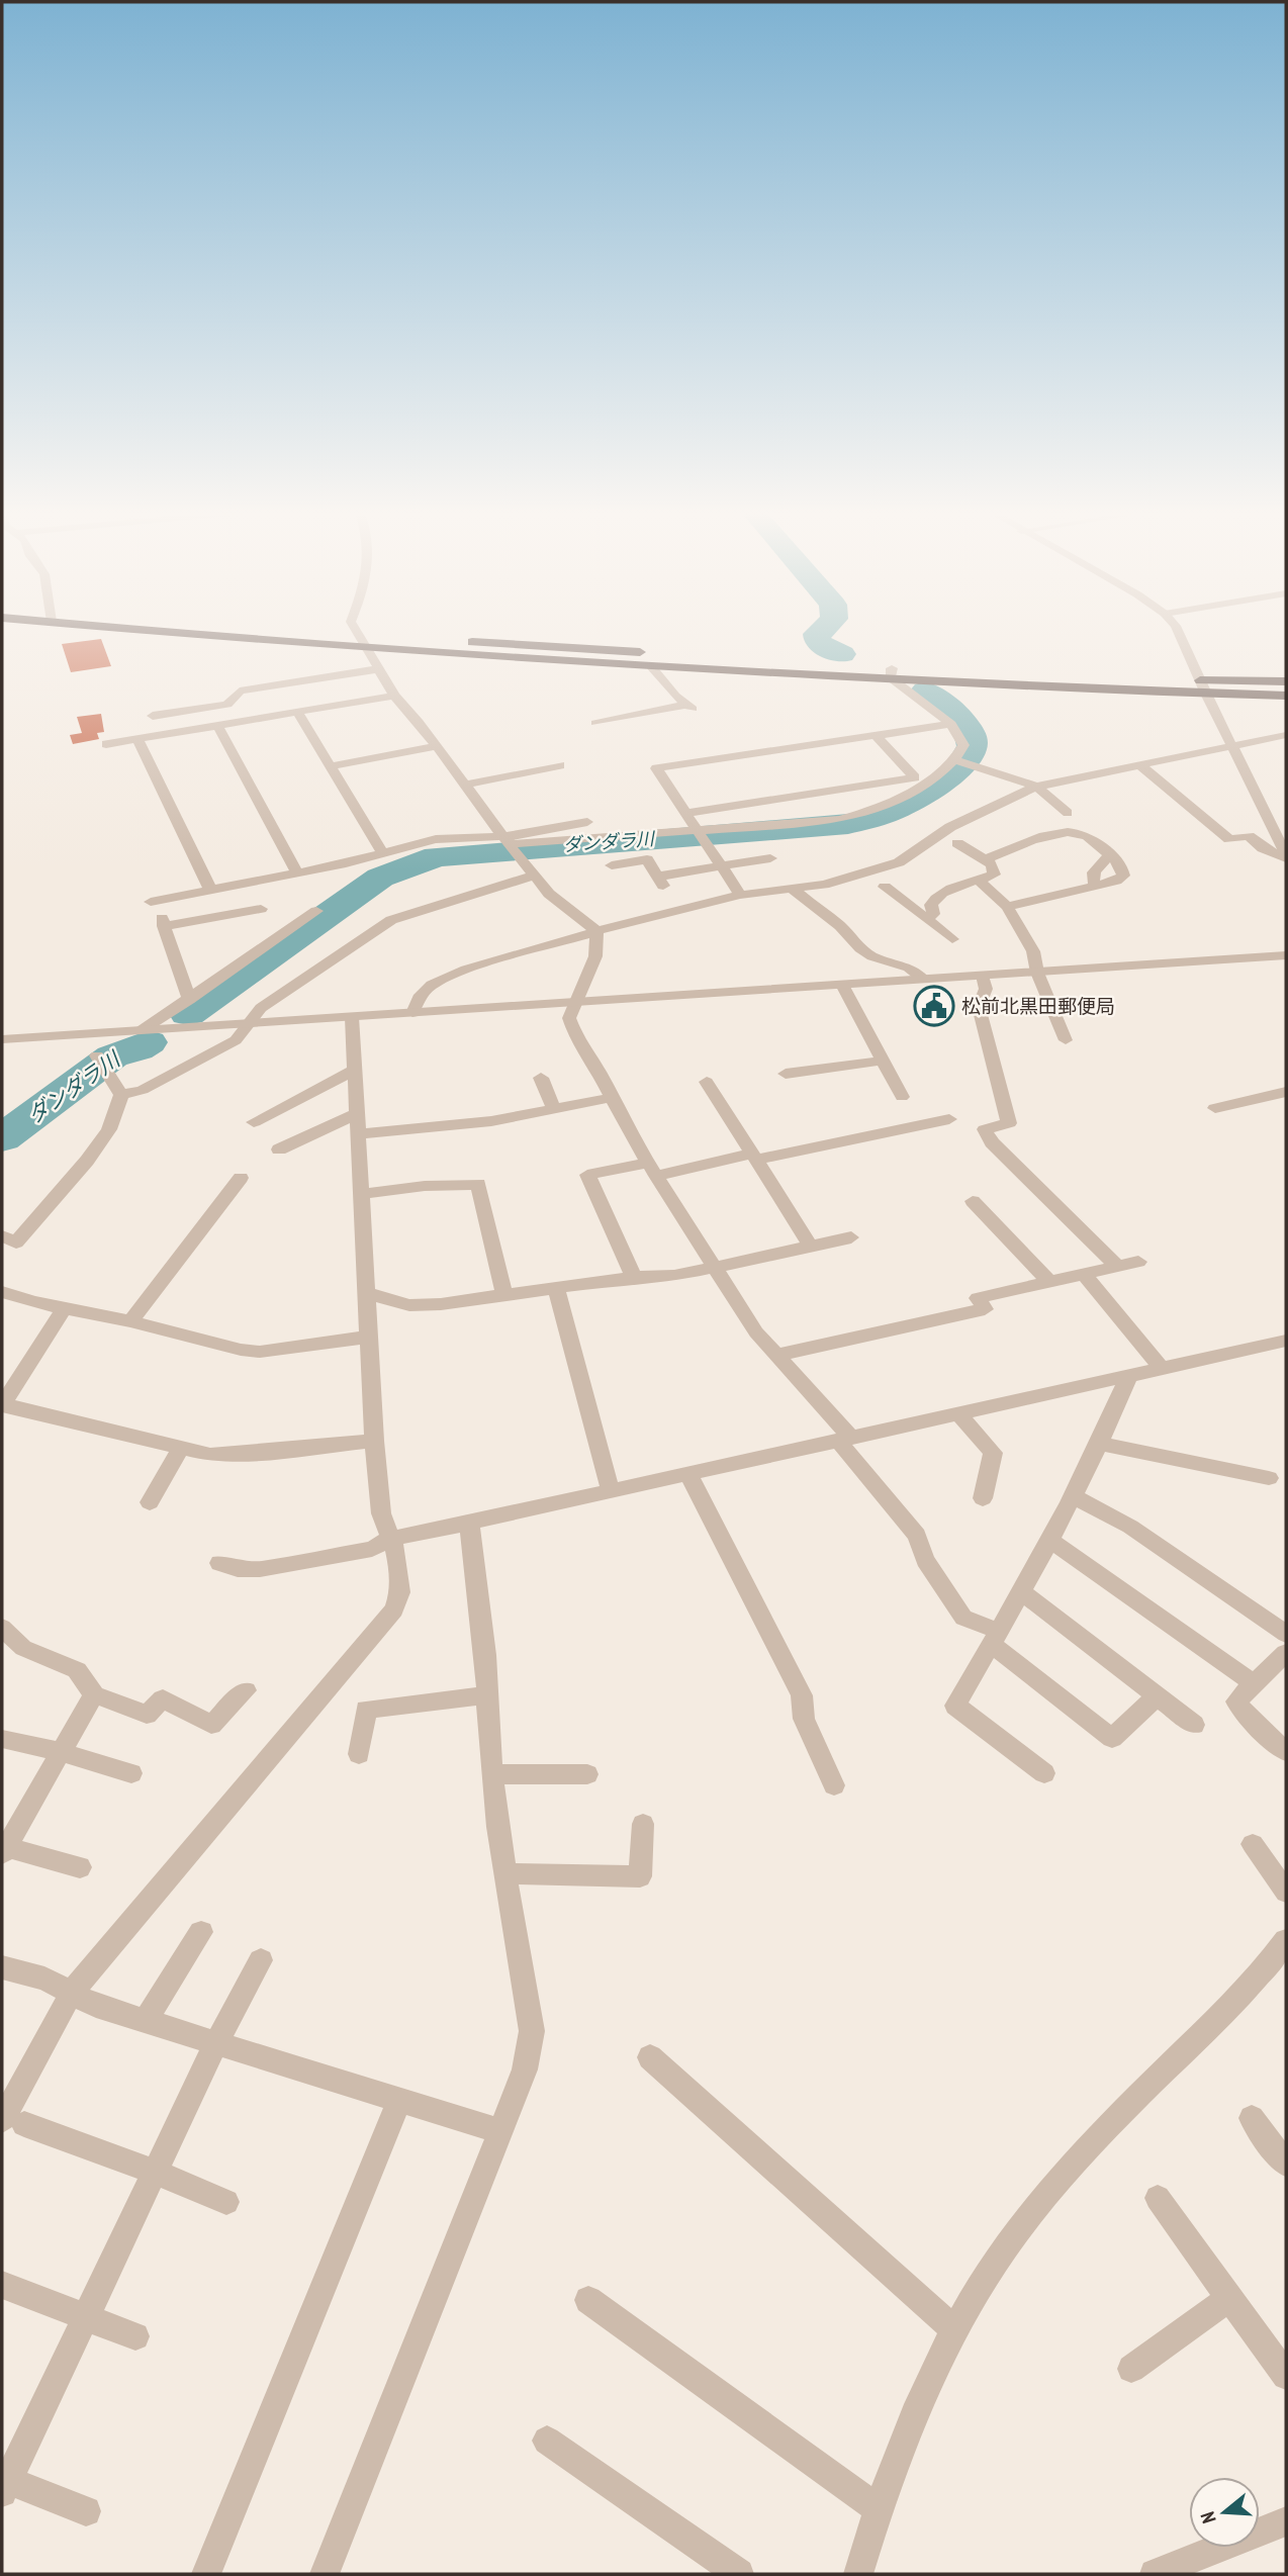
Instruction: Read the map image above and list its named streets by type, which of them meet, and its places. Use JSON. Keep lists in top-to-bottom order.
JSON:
{
  "water": ["ダンダラ川"],
  "places": {
    "public building": ["松前北黒田郵便局"]
  },
  "north": "left"
}
